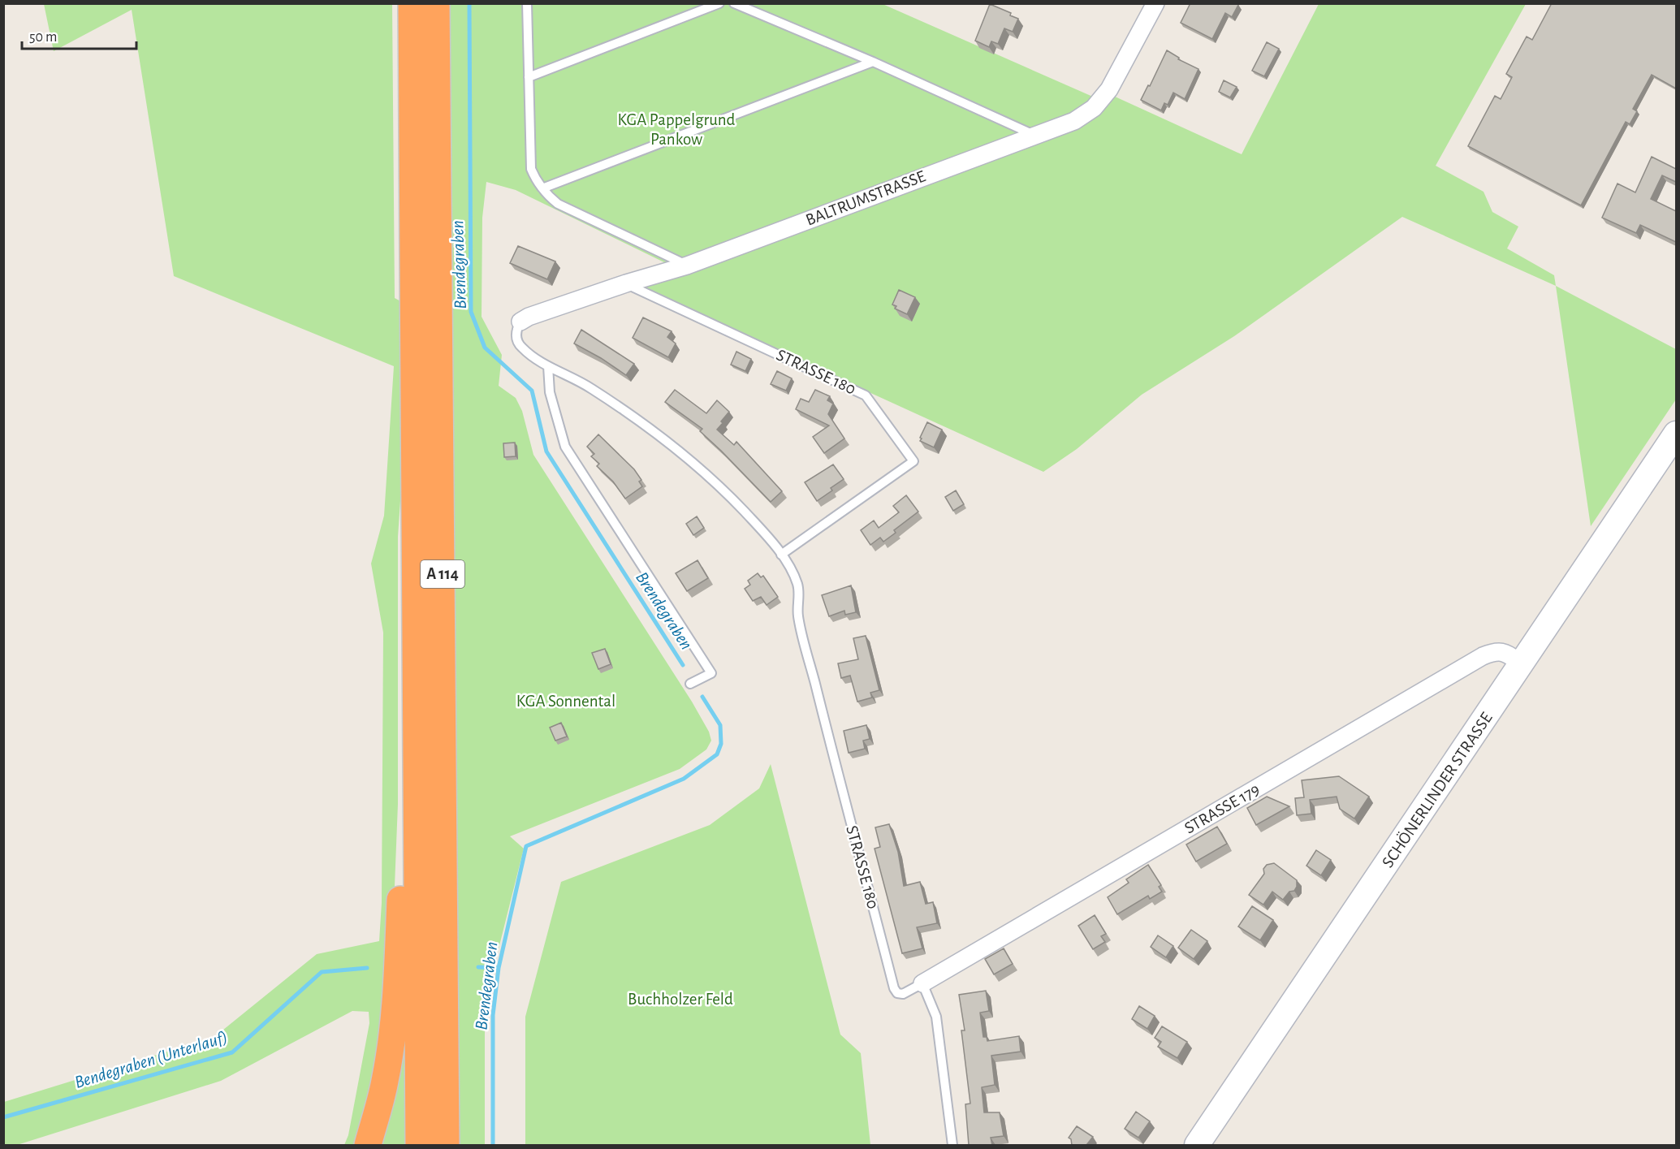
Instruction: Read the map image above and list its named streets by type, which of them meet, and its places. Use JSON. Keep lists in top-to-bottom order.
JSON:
{
  "streets": {
    "highway": ["A 114"],
    "main road": ["SCHÖNERLINDER STRASSE"],
    "street": ["BALTRUMSTRASSE", "STRASSE 179"],
    "lane": ["STRASSE 180"]
  },
  "crossings": [
    ["BALTRUMSTRASSE", "STRASSE 180"],
    ["STRASSE 180", "STRASSE 179"],
    ["SCHÖNERLINDER STRASSE", "STRASSE 179"]
  ],
  "water": ["Brendegraben", "Bendegraben (Unterlauf)"],
  "parks": ["KGA Pappelgrund Pankow", "KGA Sonnental", "Buchholzer Feld"],
  "scale_bar": "50 m"
}
